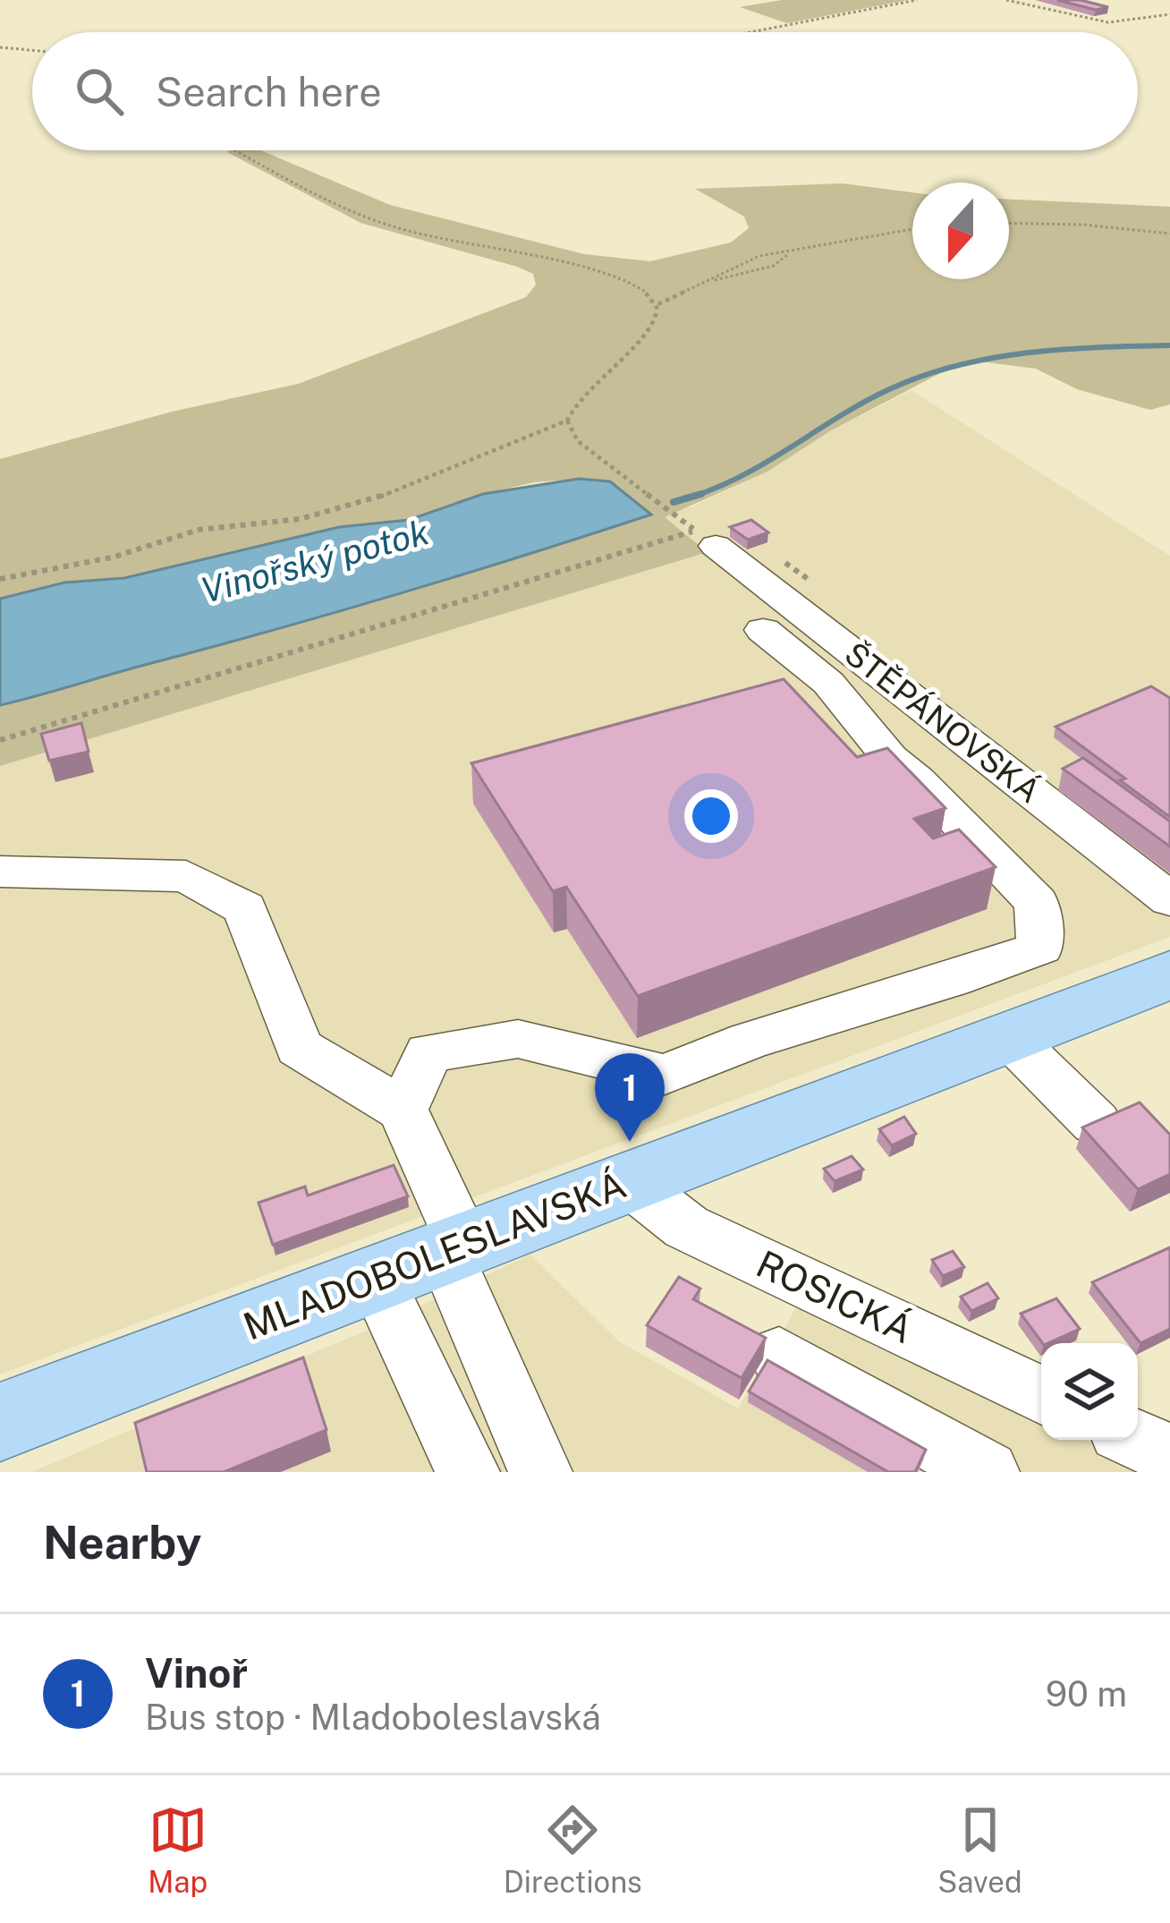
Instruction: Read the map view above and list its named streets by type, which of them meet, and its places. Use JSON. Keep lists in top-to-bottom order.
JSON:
{
  "streets": {
    "main road": ["MLADOBOLESLAVSKÁ"],
    "street": ["ŠTĚPÁNOVSKÁ", "ROSICKÁ"]
  },
  "crossings": [
    ["MLADOBOLESLAVSKÁ", "ROSICKÁ"]
  ],
  "water": ["Vinořský potok"],
  "north": "bottom",
  "page": {
    "search": "Search here",
    "pins": "1",
    "heading": "Nearby",
    "list": [
      {
        "mark": "1",
        "name": "Vinoř",
        "note": "Bus stop · Mladoboleslavská",
        "value": "90 m"
      }
    ],
    "nav": ["Map", "Directions", "Saved"]
  }
}
